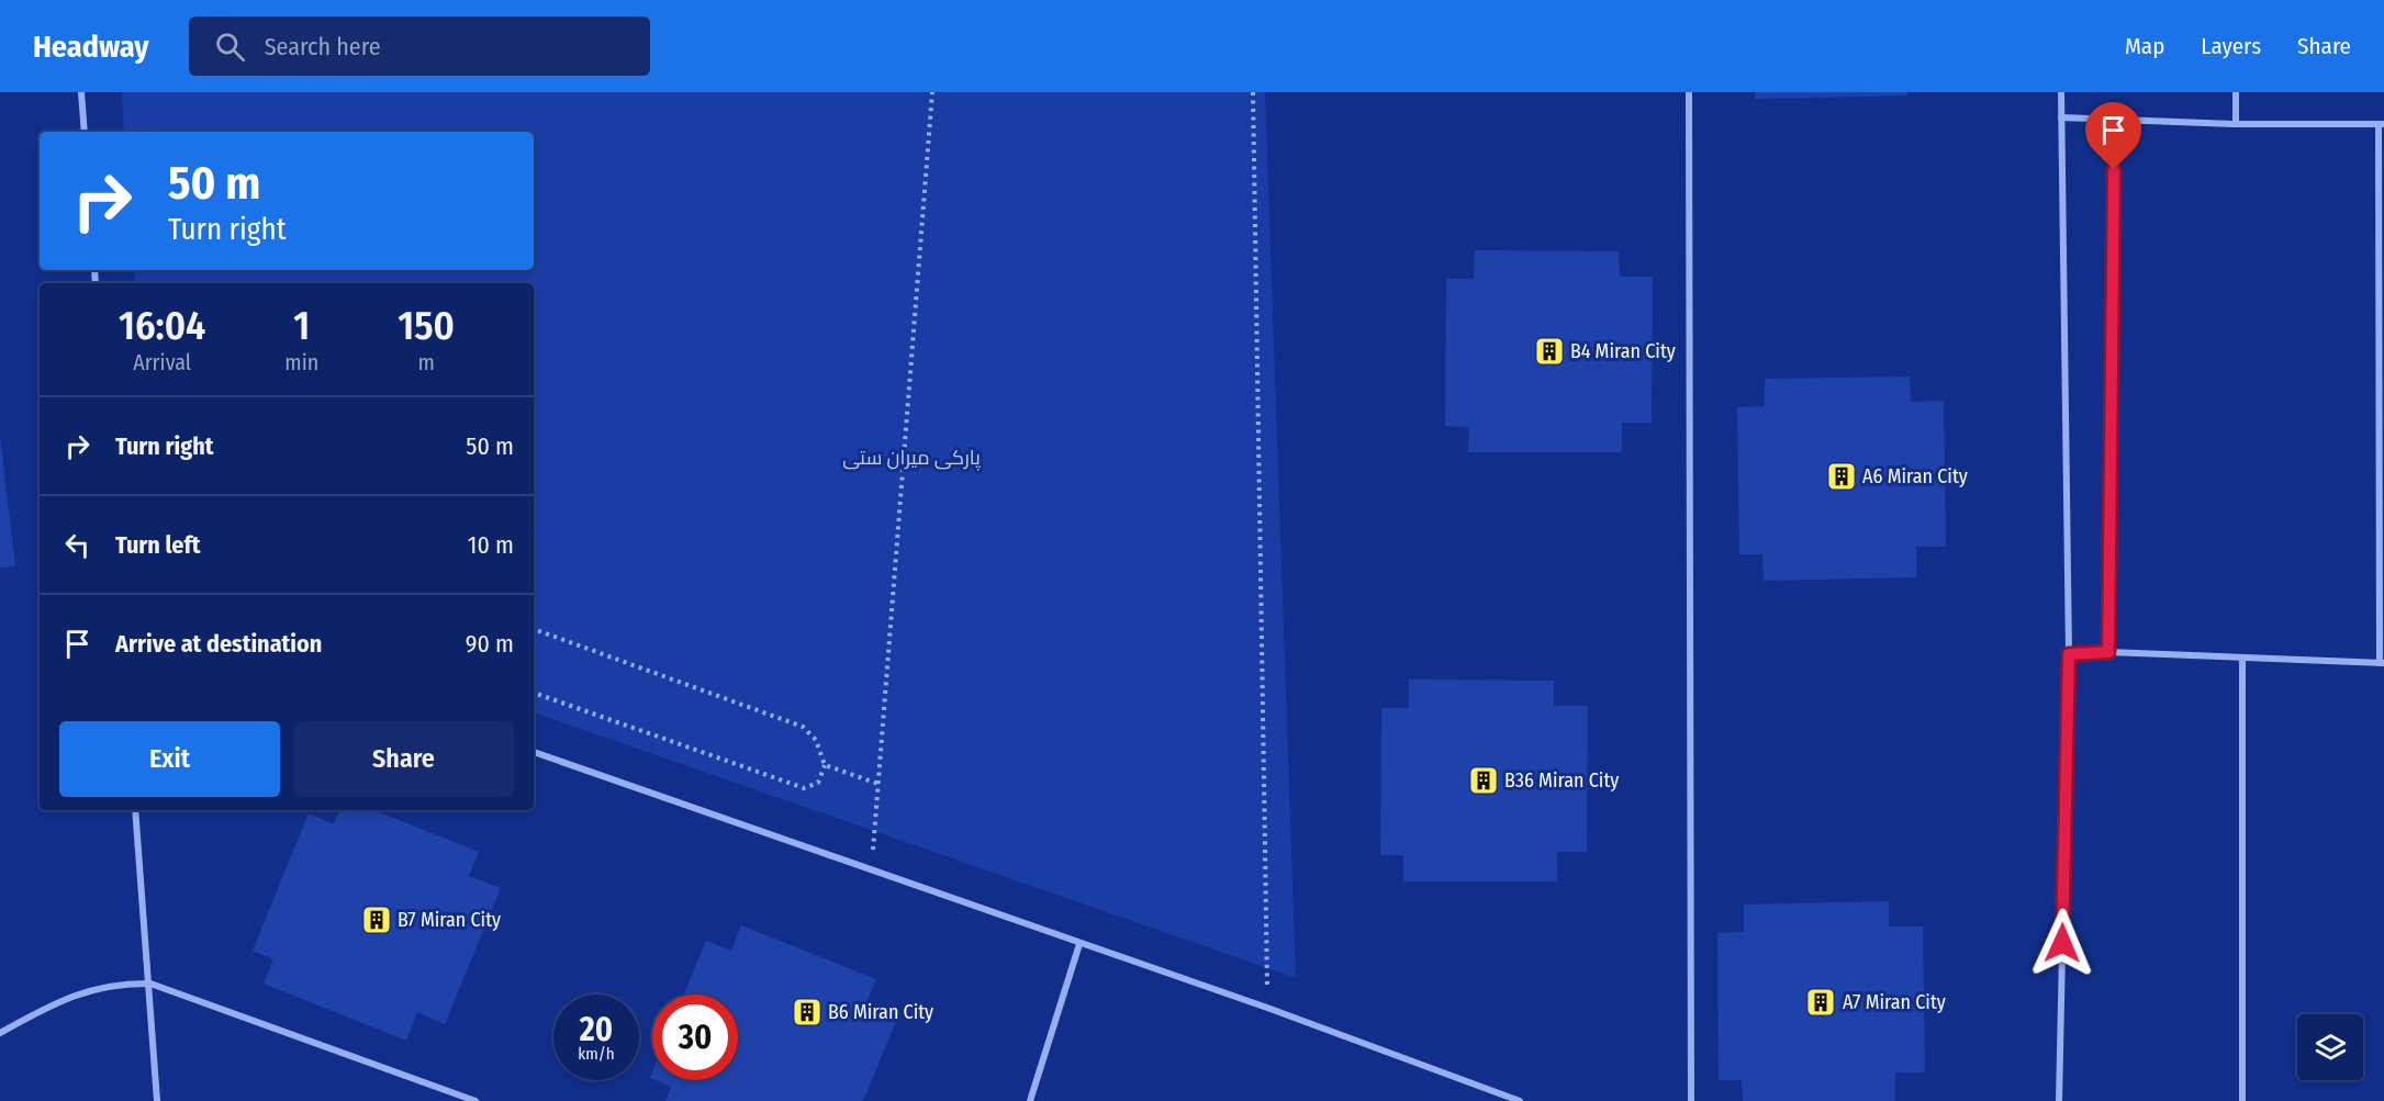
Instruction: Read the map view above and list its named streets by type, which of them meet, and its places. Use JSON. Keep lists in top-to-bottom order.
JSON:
{
  "parks": ["پارکی میران ستی"],
  "places": {
    "building": [
      "B4 Miran City",
      "A6 Miran City",
      "B36 Miran City",
      "B7 Miran City",
      "A7 Miran City",
      "B6 Miran City"
    ]
  },
  "page": {
    "header": "Headway",
    "search": "Search here",
    "nav": ["Map", "Layers", "Share"],
    "turn": ["50 m", "Turn right"],
    "eta": [
      "16:04",
      "Arrival",
      "1",
      "min",
      "150",
      "m"
    ],
    "list": [
      {
        "name": "Turn right",
        "value": "50 m"
      },
      {
        "name": "Turn left",
        "value": "10 m"
      },
      {
        "name": "Arrive at destination",
        "value": "90 m"
      }
    ],
    "buttons": ["Exit", "Share"],
    "speed": "20 km/h",
    "limit": "30"
  }
}
